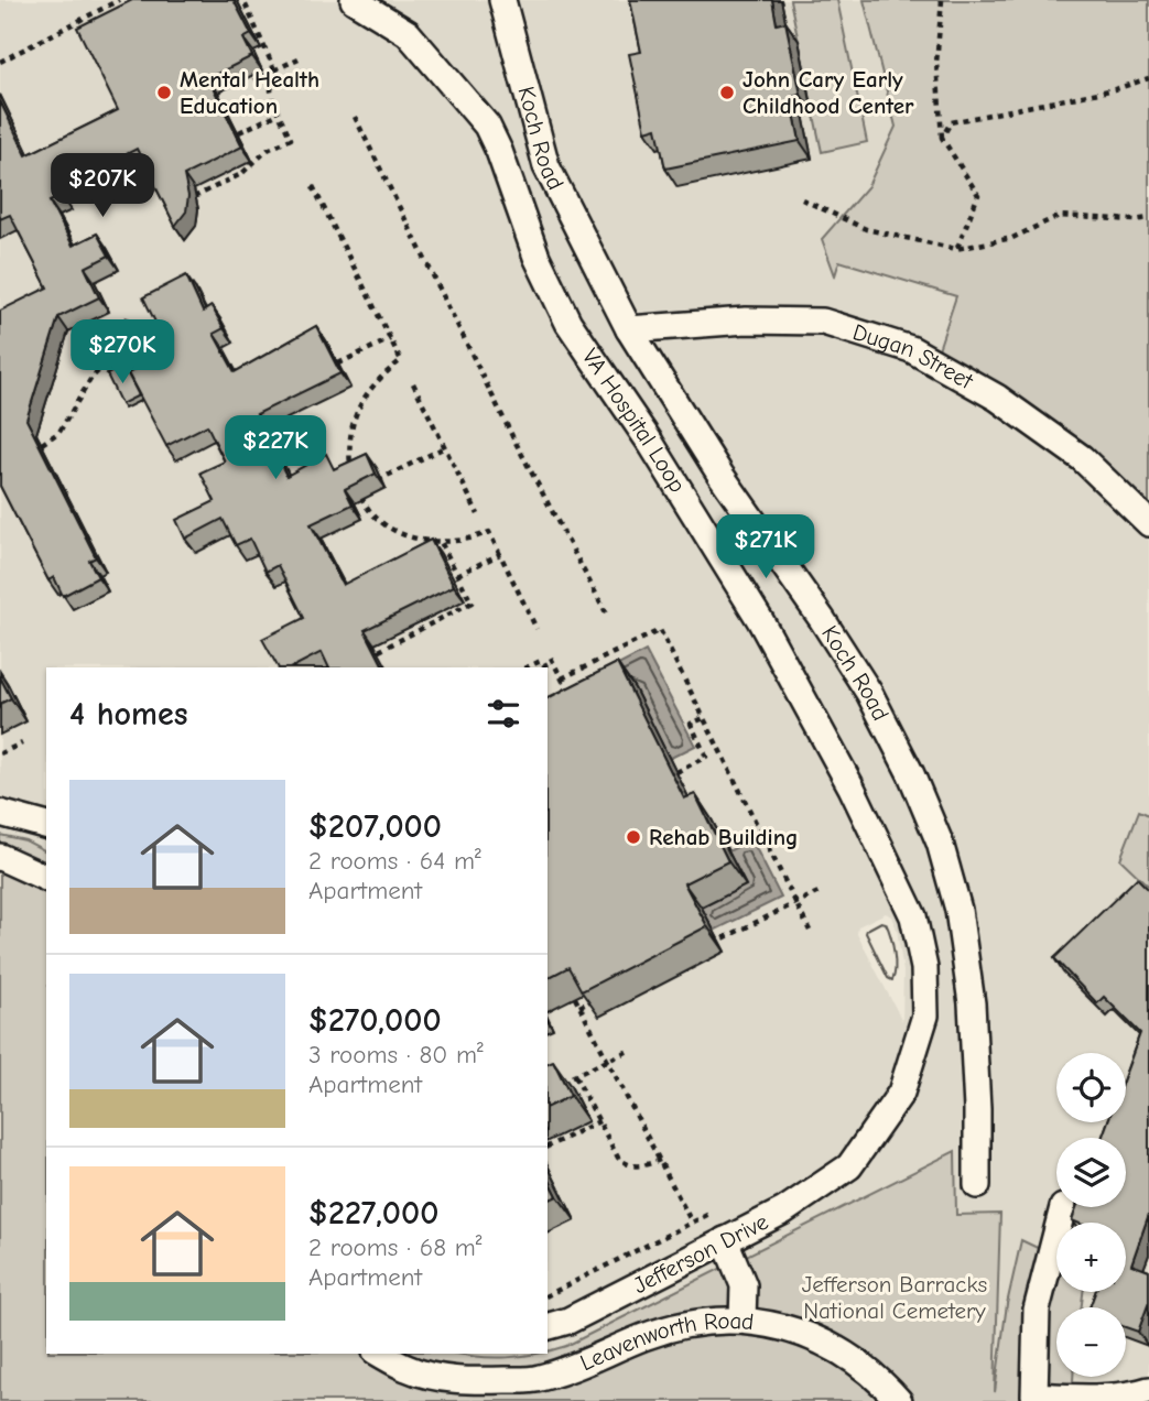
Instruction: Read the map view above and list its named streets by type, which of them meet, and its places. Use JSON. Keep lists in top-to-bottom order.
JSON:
{
  "streets": {
    "street": [
      "Koch Road",
      "Dugan Street",
      "VA Hospital Loop",
      "Jefferson Drive",
      "Leavenworth Road"
    ]
  },
  "crossings": [
    ["Koch Road", "Dugan Street"],
    ["VA Hospital Loop", "Jefferson Drive"]
  ],
  "parks": ["Jefferson Barracks National Cemetery"],
  "places": ["Mental Health Education", "John Cary Early Childhood Center", "Rehab Building"],
  "page": {
    "price": [
      "$207K",
      "$270K",
      "$227K",
      "$271K"
    ],
    "heading": "4 homes",
    "list": [
      {
        "name": "$207,000",
        "note": "2 rooms · 64 m² · Apartment"
      },
      {
        "name": "$270,000",
        "note": "3 rooms · 80 m² · Apartment"
      },
      {
        "name": "$227,000",
        "note": "2 rooms · 68 m² · Apartment"
      }
    ],
    "map_buttons": ["+", "−"]
  }
}
